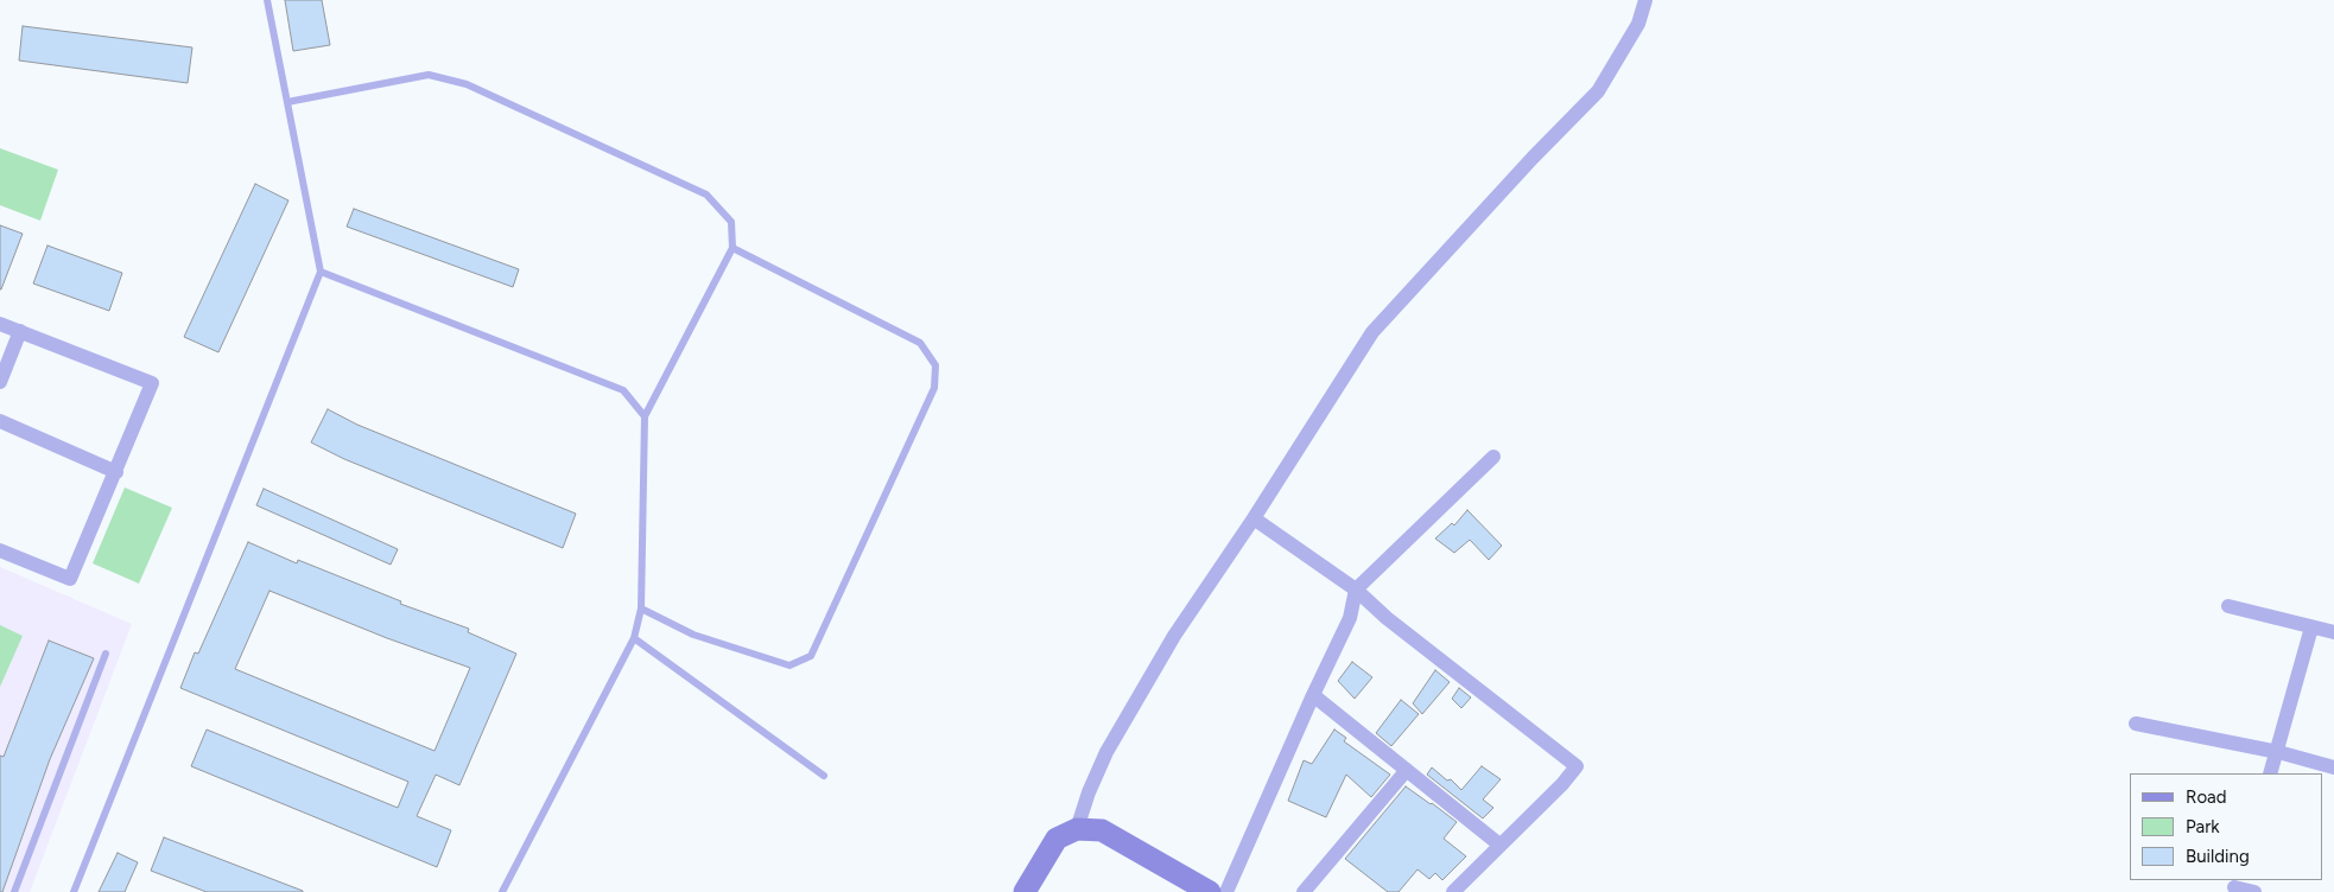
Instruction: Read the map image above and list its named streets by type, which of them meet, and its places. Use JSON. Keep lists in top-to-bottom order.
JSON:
{
  "legend": ["Road", "Park", "Building"]
}
